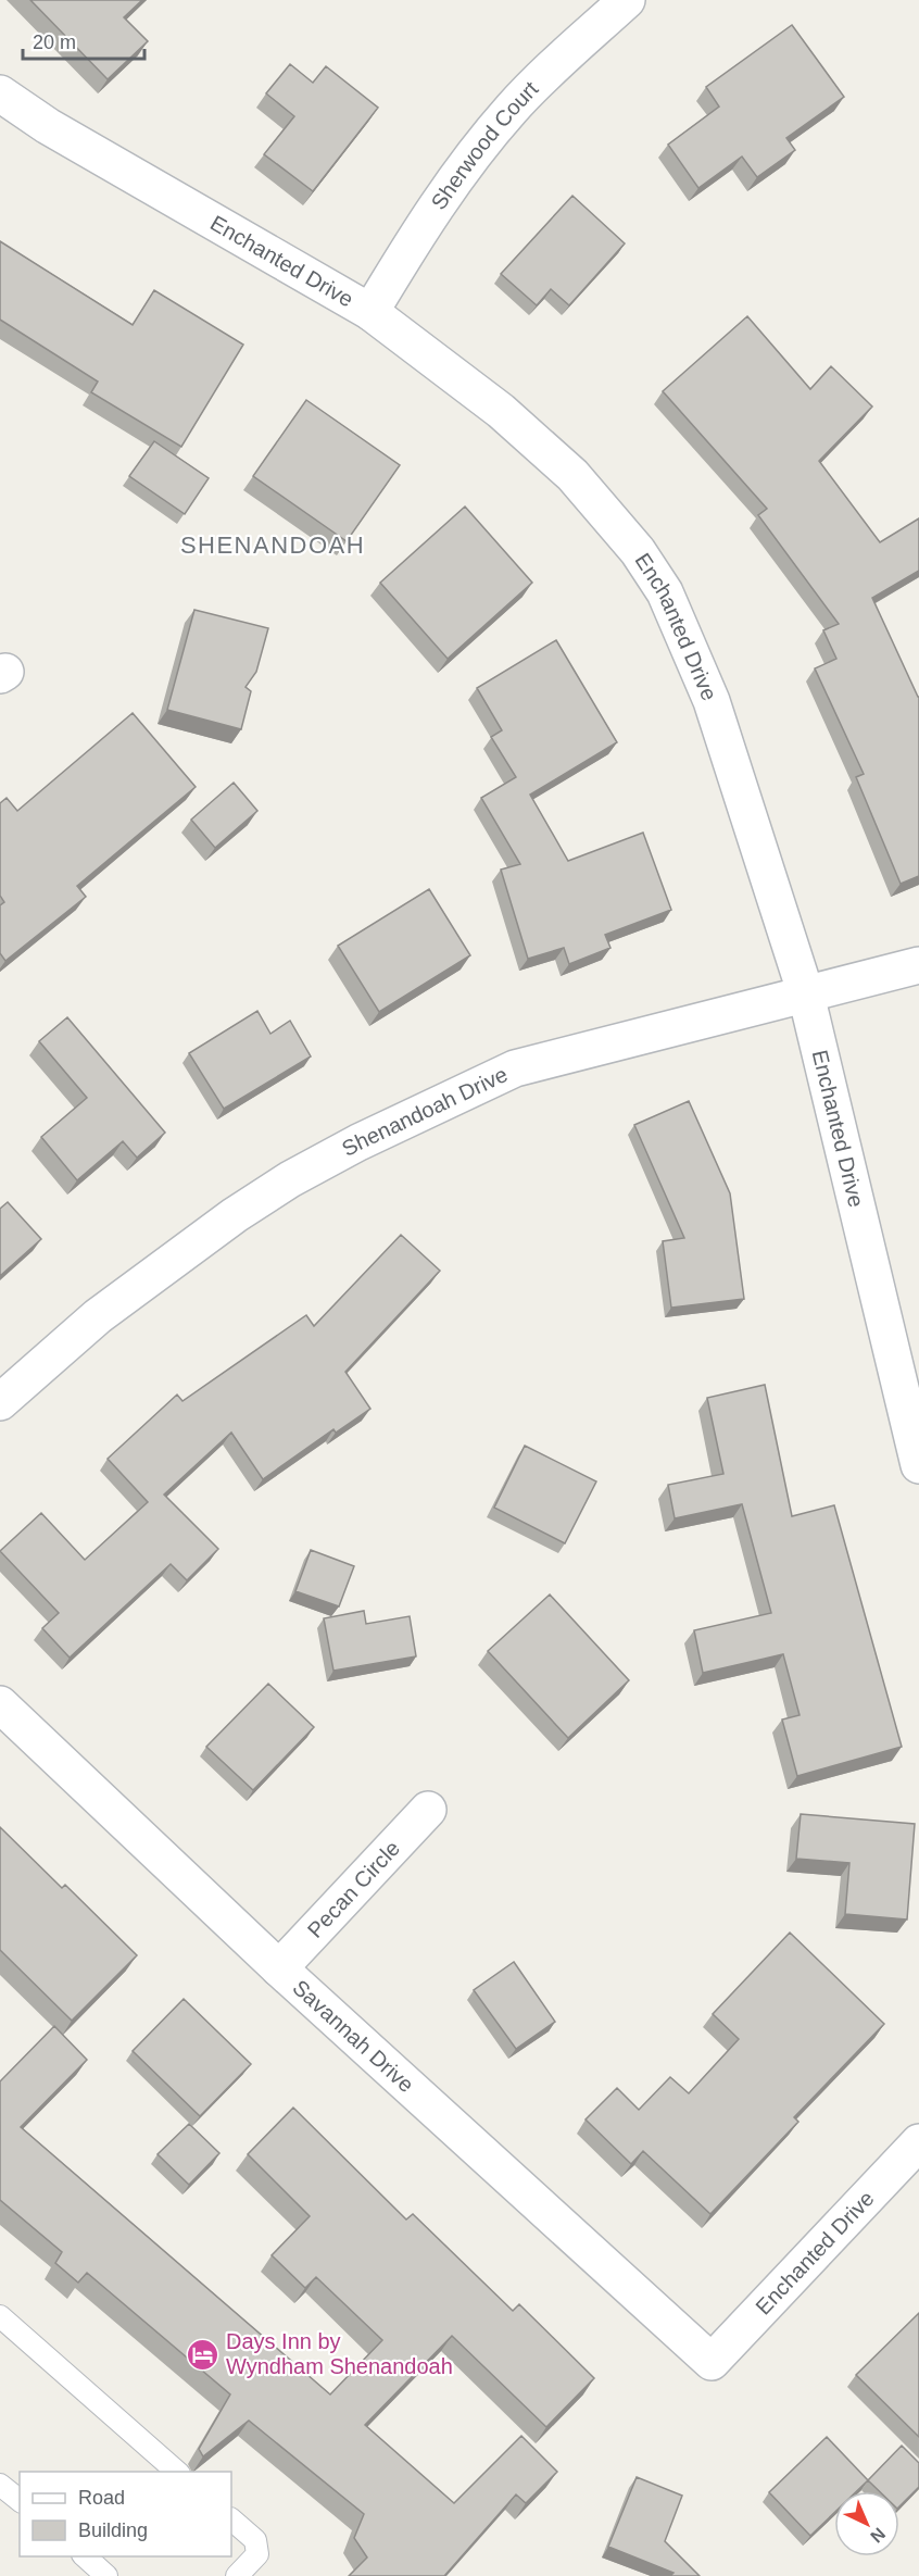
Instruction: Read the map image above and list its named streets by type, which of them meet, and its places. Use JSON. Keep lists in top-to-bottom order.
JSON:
{
  "streets": {
    "street": [
      "Sherwood Court",
      "Enchanted Drive",
      "Shenandoah Drive",
      "Pecan Circle",
      "Savannah Drive"
    ]
  },
  "crossings": [
    ["Sherwood Court", "Enchanted Drive"],
    ["Enchanted Drive", "Shenandoah Drive"],
    ["Enchanted Drive", "Savannah Drive"],
    ["Pecan Circle", "Savannah Drive"]
  ],
  "districts": ["SHENANDOAH"],
  "places": {
    "hotel": ["Days Inn by Wyndham Shenandoah"]
  },
  "legend": ["Road", "Building"],
  "scale_bar": "20 m",
  "north": "bottom right"
}
